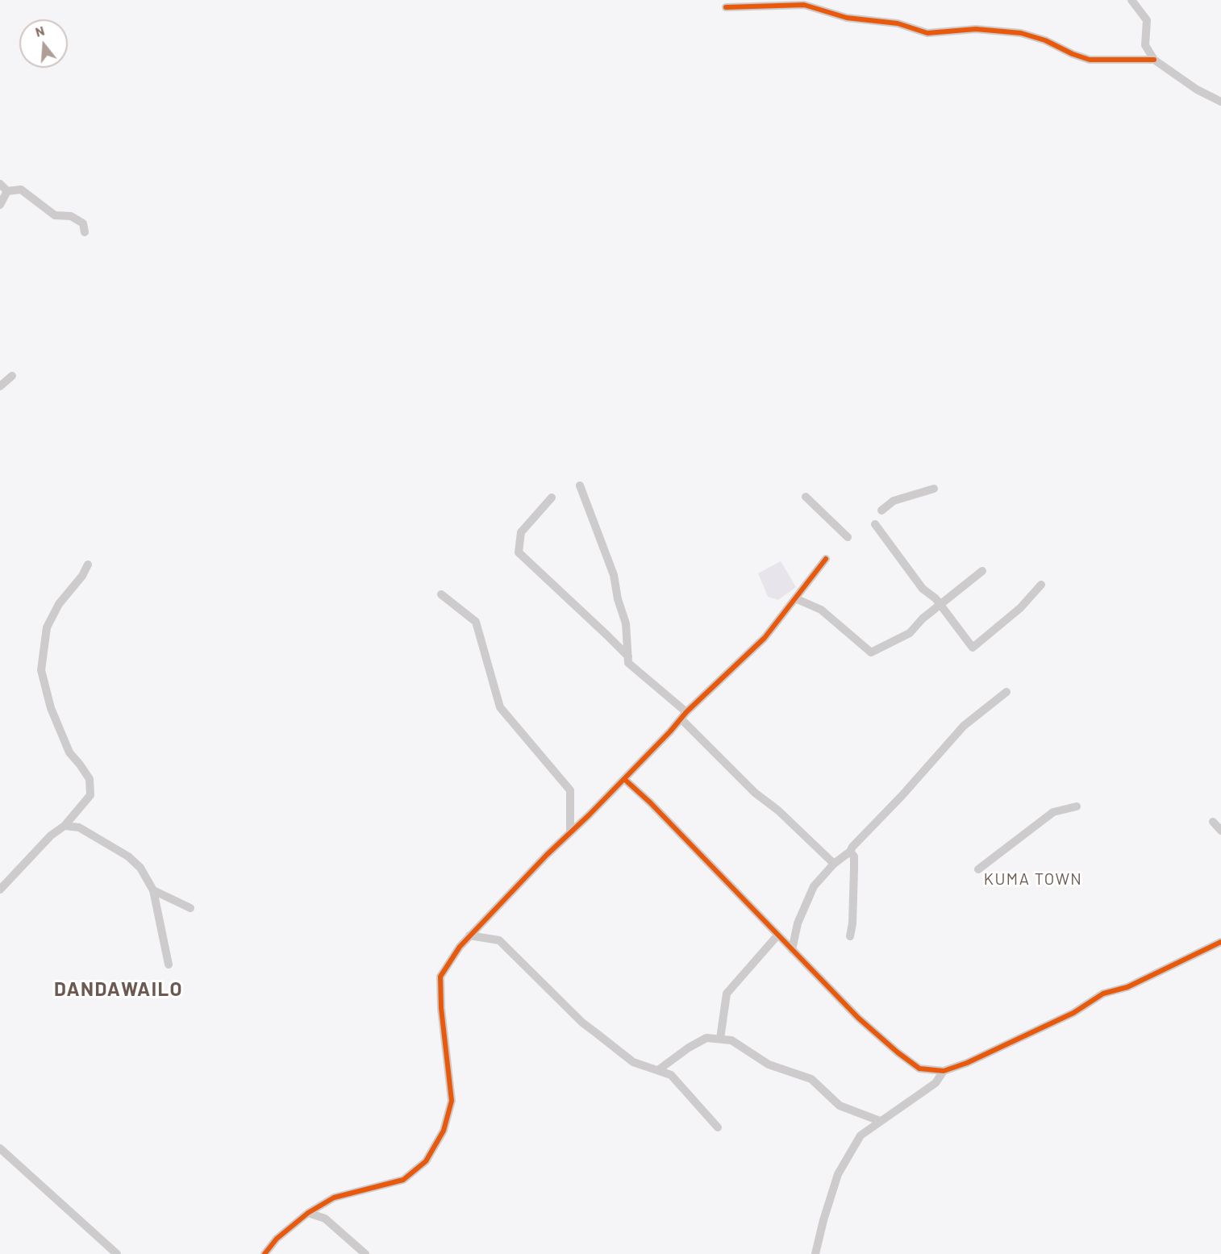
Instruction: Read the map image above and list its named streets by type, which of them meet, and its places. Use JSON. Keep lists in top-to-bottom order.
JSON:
{
  "districts": ["KUMA TOWN", "DANDAWAILO"],
  "north": "top"
}
